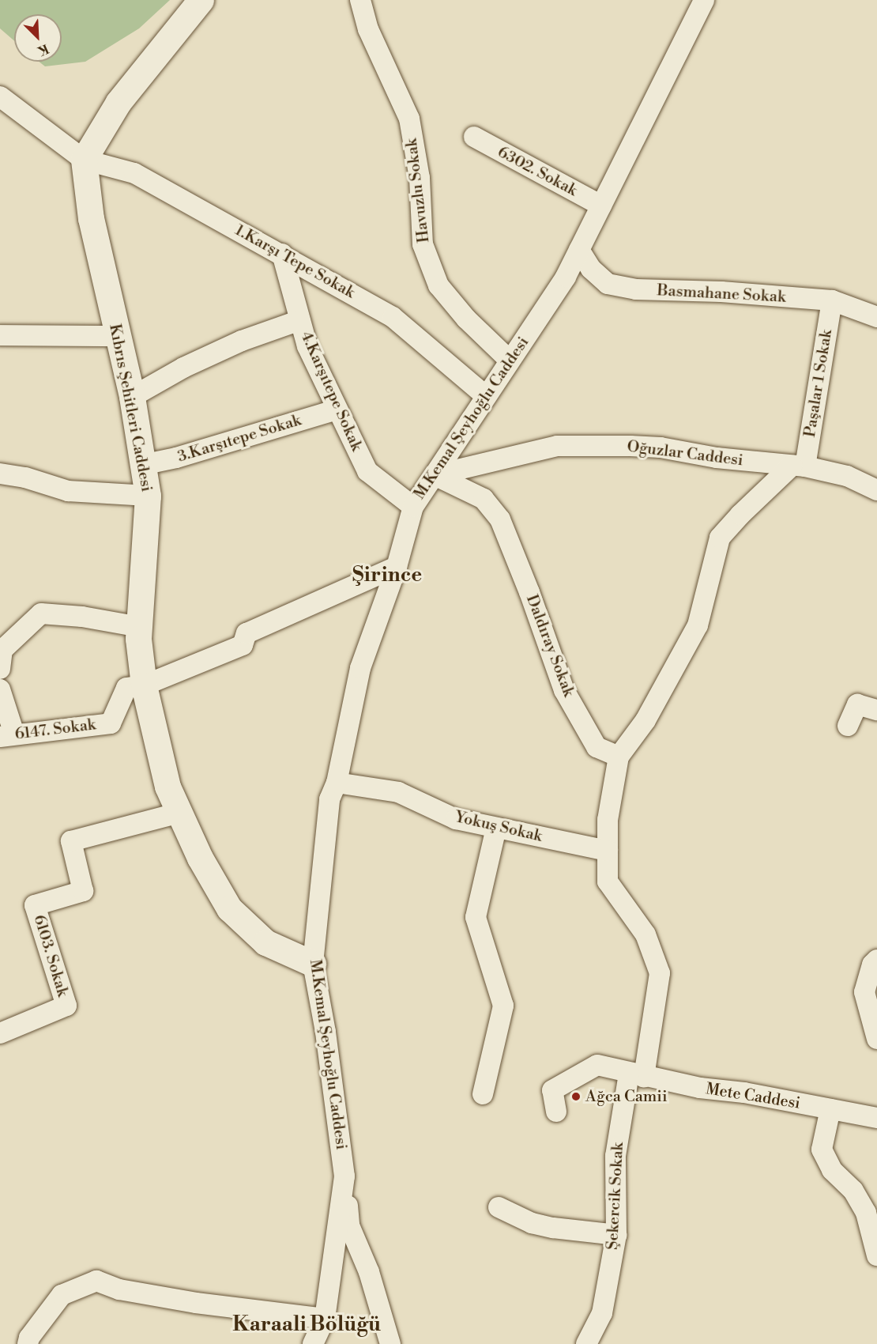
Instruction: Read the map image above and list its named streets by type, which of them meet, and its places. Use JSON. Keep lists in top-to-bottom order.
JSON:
{
  "streets": {
    "street": [
      "6302. Sokak",
      "Havuzlu Sokak",
      "1.Karşı Tepe Sokak",
      "Basmahane Sokak",
      "Paşalar 1 Sokak",
      "4.Karşıtepe Sokak",
      "Kıbrıs Şehitleri Caddesi",
      "M.Kemal Şeyhoğlu Caddesi",
      "3.Karşıtepe Sokak",
      "Oğuzlar Caddesi",
      "Daldıray Sokak",
      "6147. Sokak",
      "Yokuş Sokak",
      "6103. Sokak",
      "Mete Caddesi",
      "Şekercik Sokak"
    ]
  },
  "crossings": [
    ["6302. Sokak", "M.Kemal Şeyhoğlu Caddesi"],
    ["Havuzlu Sokak", "M.Kemal Şeyhoğlu Caddesi"],
    ["1.Karşı Tepe Sokak", "4.Karşıtepe Sokak"],
    ["1.Karşı Tepe Sokak", "Kıbrıs Şehitleri Caddesi"],
    ["1.Karşı Tepe Sokak", "M.Kemal Şeyhoğlu Caddesi"],
    ["Basmahane Sokak", "Paşalar 1 Sokak"],
    ["Basmahane Sokak", "M.Kemal Şeyhoğlu Caddesi"],
    ["Paşalar 1 Sokak", "Oğuzlar Caddesi"],
    ["4.Karşıtepe Sokak", "M.Kemal Şeyhoğlu Caddesi"],
    ["4.Karşıtepe Sokak", "3.Karşıtepe Sokak"],
    ["Kıbrıs Şehitleri Caddesi", "M.Kemal Şeyhoğlu Caddesi"],
    ["Kıbrıs Şehitleri Caddesi", "3.Karşıtepe Sokak"],
    ["Kıbrıs Şehitleri Caddesi", "6147. Sokak"],
    ["Kıbrıs Şehitleri Caddesi", "6103. Sokak"],
    ["M.Kemal Şeyhoğlu Caddesi", "Oğuzlar Caddesi"],
    ["M.Kemal Şeyhoğlu Caddesi", "Daldıray Sokak"],
    ["M.Kemal Şeyhoğlu Caddesi", "Yokuş Sokak"],
    ["Oğuzlar Caddesi", "Daldıray Sokak"],
    ["Mete Caddesi", "Şekercik Sokak"]
  ],
  "districts": ["Şirince", "Karaali Bölüğü"],
  "places": ["Ağca Camii"],
  "north": "bottom right"
}
